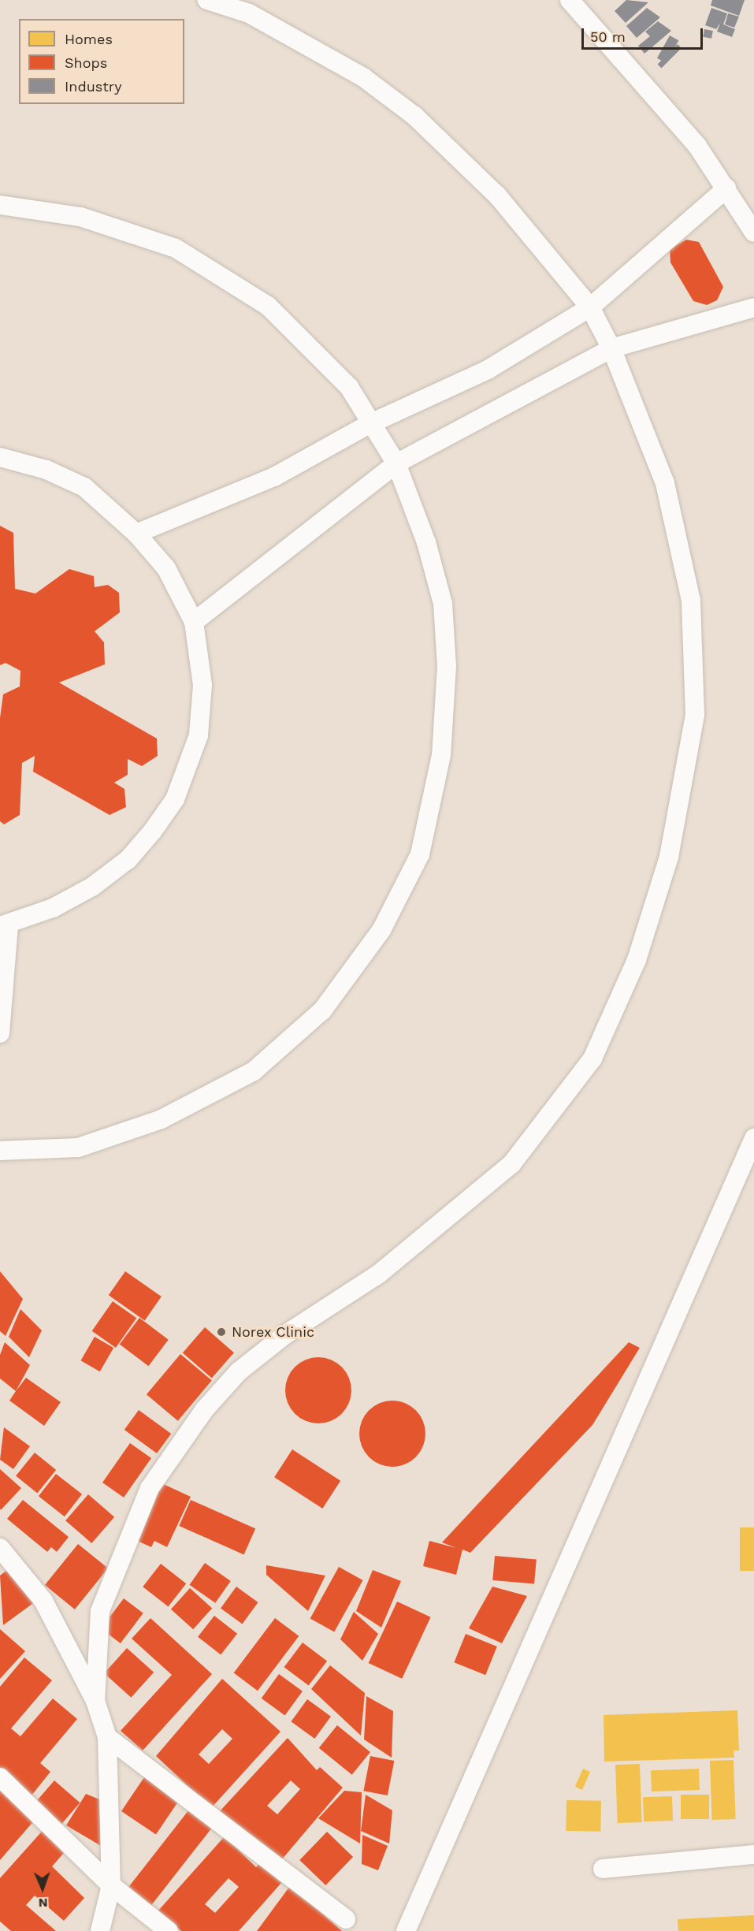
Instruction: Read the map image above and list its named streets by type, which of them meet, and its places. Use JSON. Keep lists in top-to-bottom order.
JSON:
{
  "places": ["Norex Clinic"],
  "legend": ["Homes", "Shops", "Industry"],
  "scale_bar": "50 m",
  "north": "bottom"
}
